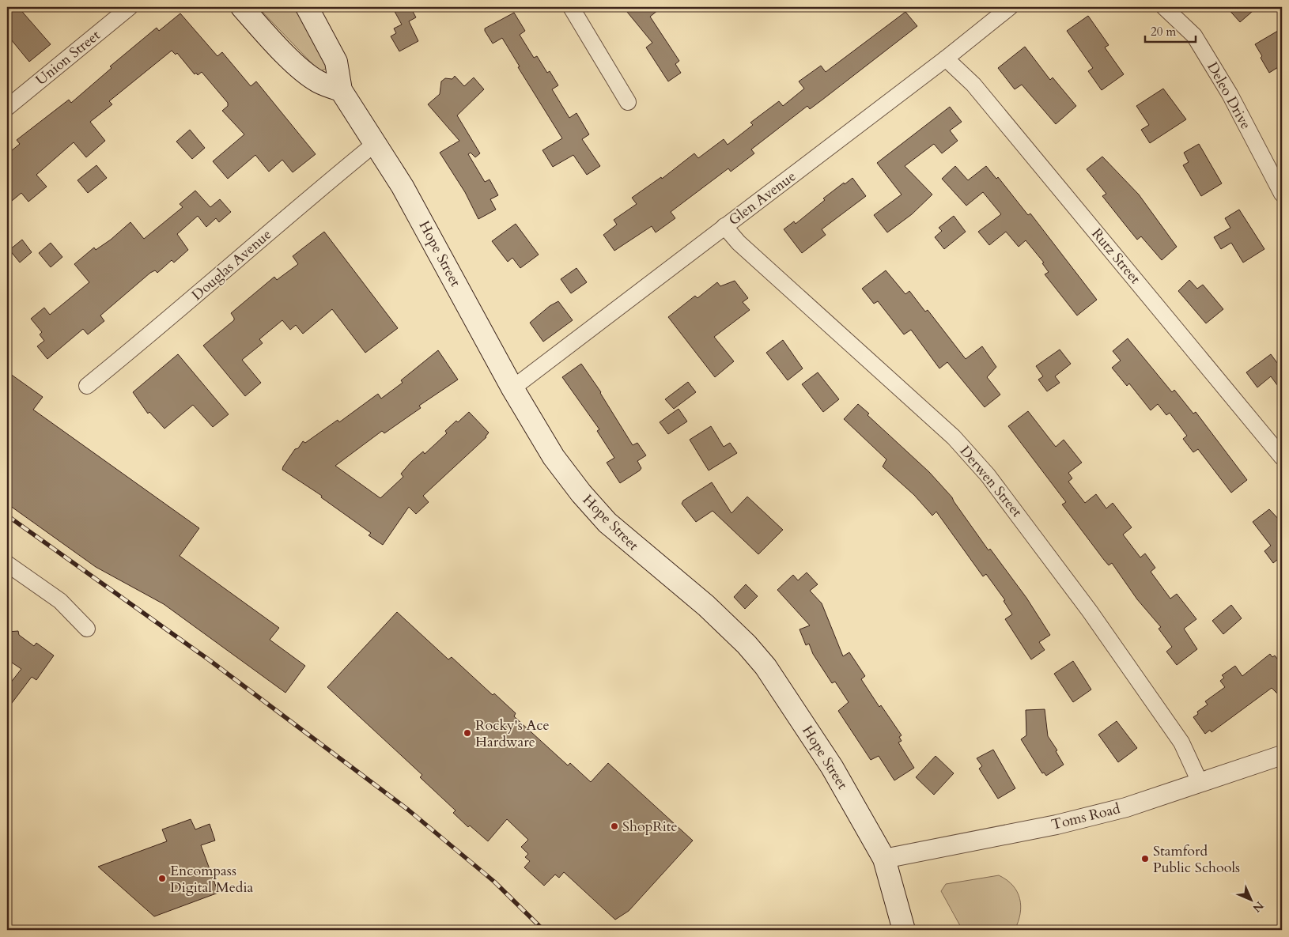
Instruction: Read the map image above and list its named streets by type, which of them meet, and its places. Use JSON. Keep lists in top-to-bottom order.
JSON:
{
  "streets": {
    "main road": ["Hope Street"],
    "street": [
      "Union Street",
      "Deleo Drive",
      "Glen Avenue",
      "Rutz Street",
      "Douglas Avenue",
      "Derwen Street",
      "Toms Road"
    ]
  },
  "crossings": [
    ["Glen Avenue", "Hope Street"],
    ["Glen Avenue", "Rutz Street"],
    ["Glen Avenue", "Derwen Street"],
    ["Hope Street", "Douglas Avenue"],
    ["Hope Street", "Toms Road"],
    ["Derwen Street", "Toms Road"]
  ],
  "places": [
    "Rocky's Ace Hardware",
    "ShopRite",
    "Stamford Public Schools",
    "Encompass Digital Media"
  ],
  "scale_bar": "20 m",
  "north": "bottom right"
}
